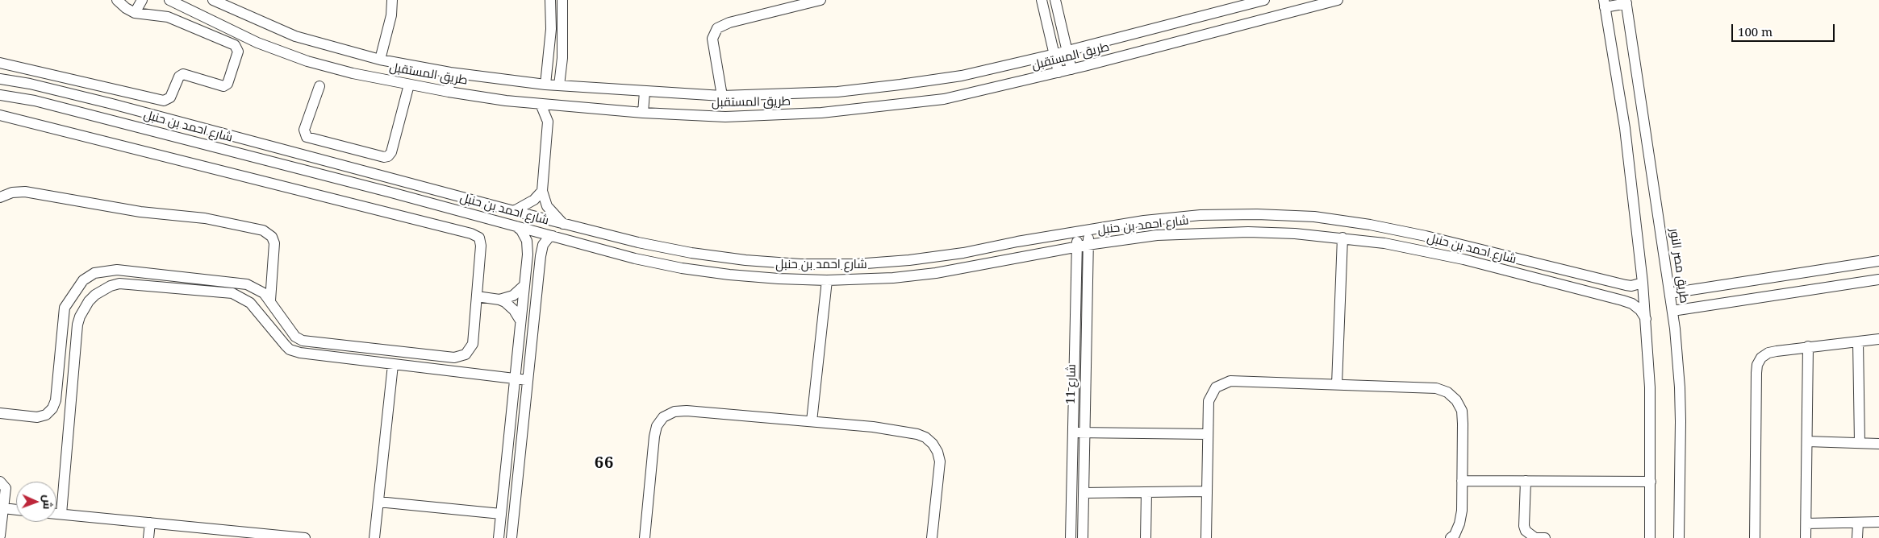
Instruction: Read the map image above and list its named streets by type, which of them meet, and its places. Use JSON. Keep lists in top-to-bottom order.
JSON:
{
  "streets": {
    "street": [
      "طريق المستقبل",
      "شارع احمد بن حنبل",
      "طريق مصر النور",
      "شارع 11"
    ]
  },
  "crossings": [
    ["شارع احمد بن حنبل", "شارع 11"]
  ],
  "districts": ["66"],
  "scale_bar": "100 m",
  "north": "right"
}
